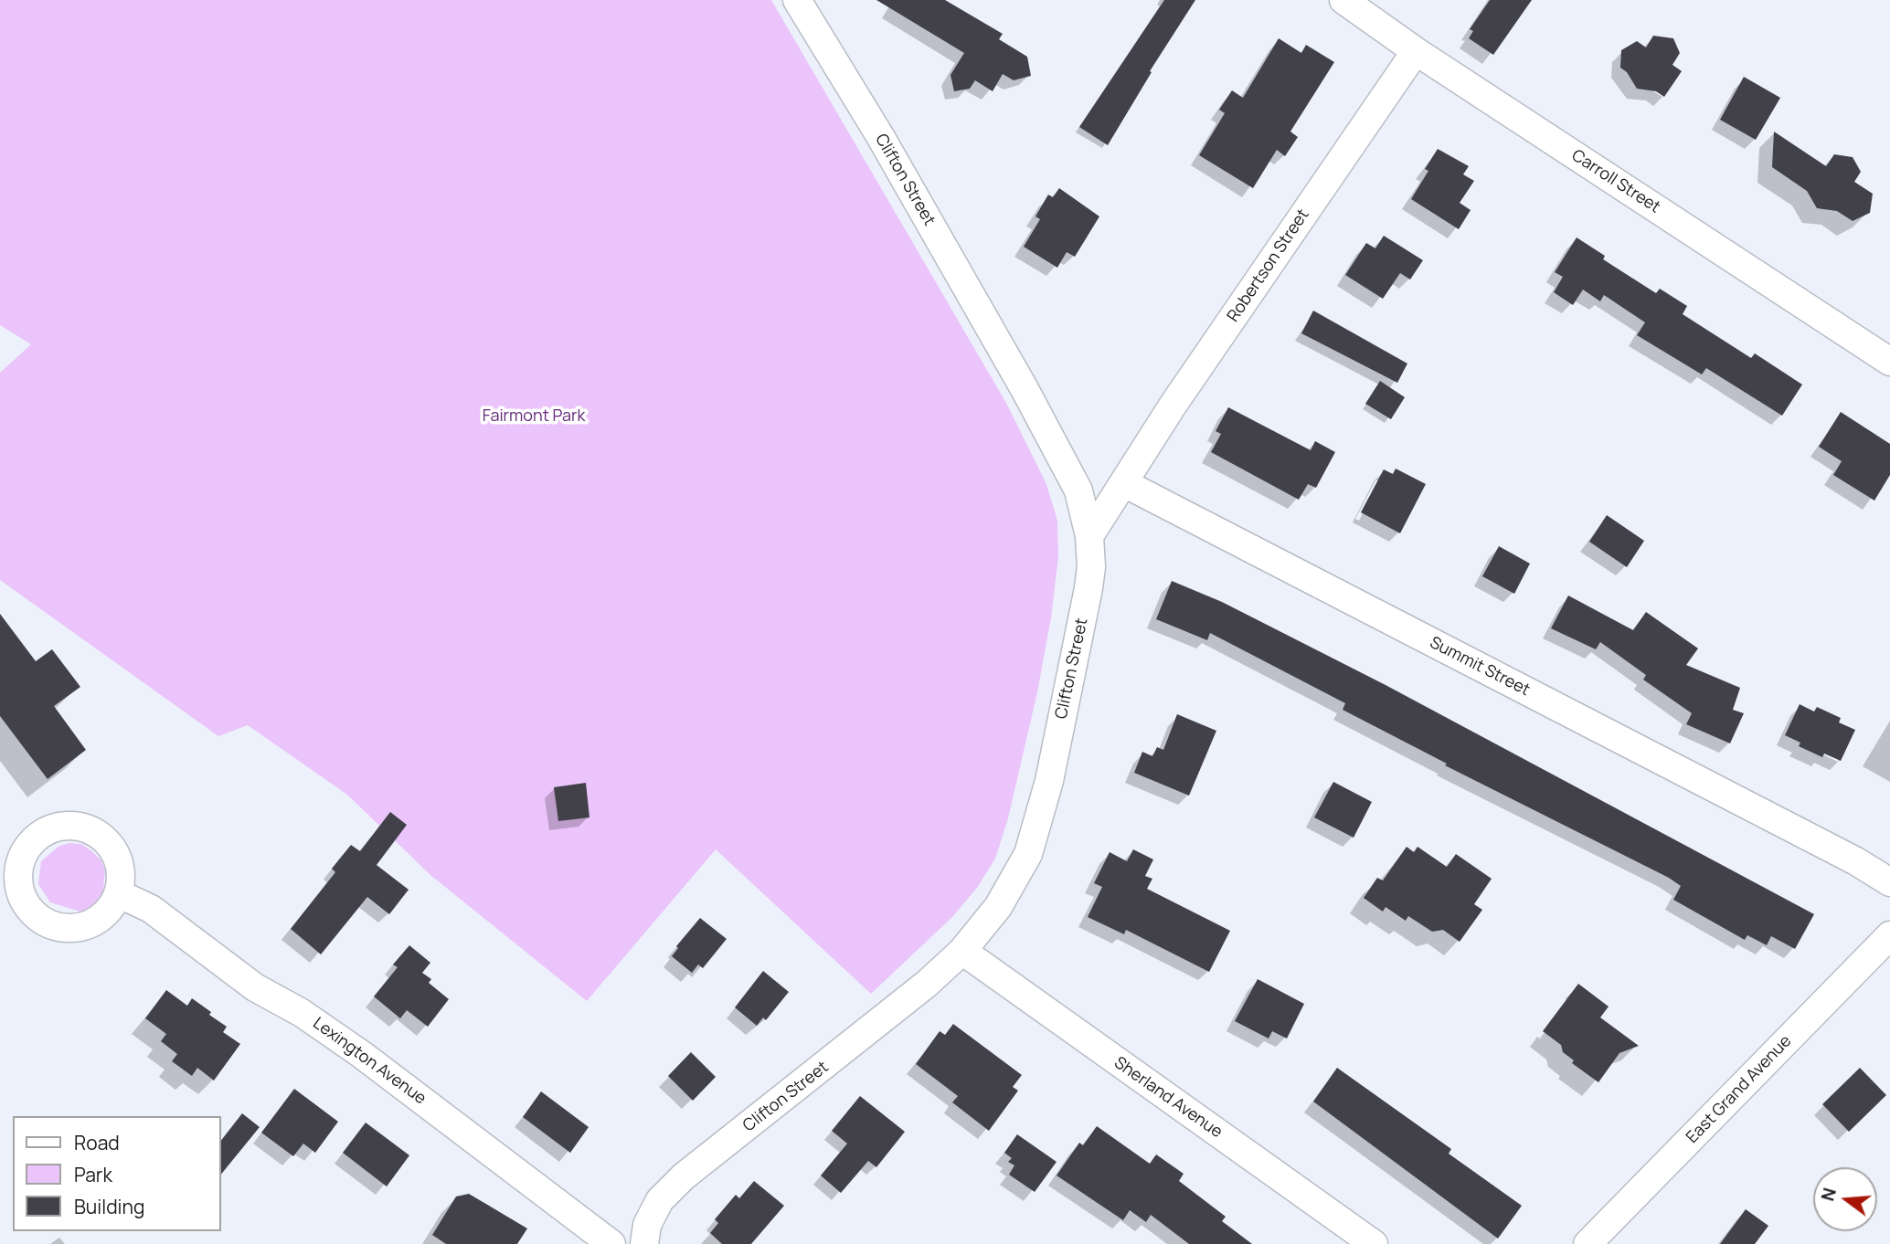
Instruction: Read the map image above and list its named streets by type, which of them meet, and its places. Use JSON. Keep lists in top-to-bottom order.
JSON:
{
  "streets": {
    "street": [
      "Clifton Street",
      "Carroll Street",
      "Robertson Street",
      "Summit Street",
      "Lexington Avenue",
      "East Grand Avenue",
      "Sherland Avenue"
    ]
  },
  "crossings": [
    ["Clifton Street", "Sherland Avenue"],
    ["Carroll Street", "Robertson Street"],
    ["Robertson Street", "Summit Street"]
  ],
  "parks": ["Fairmont Park"],
  "legend": ["Road", "Park", "Building"],
  "north": "left"
}
